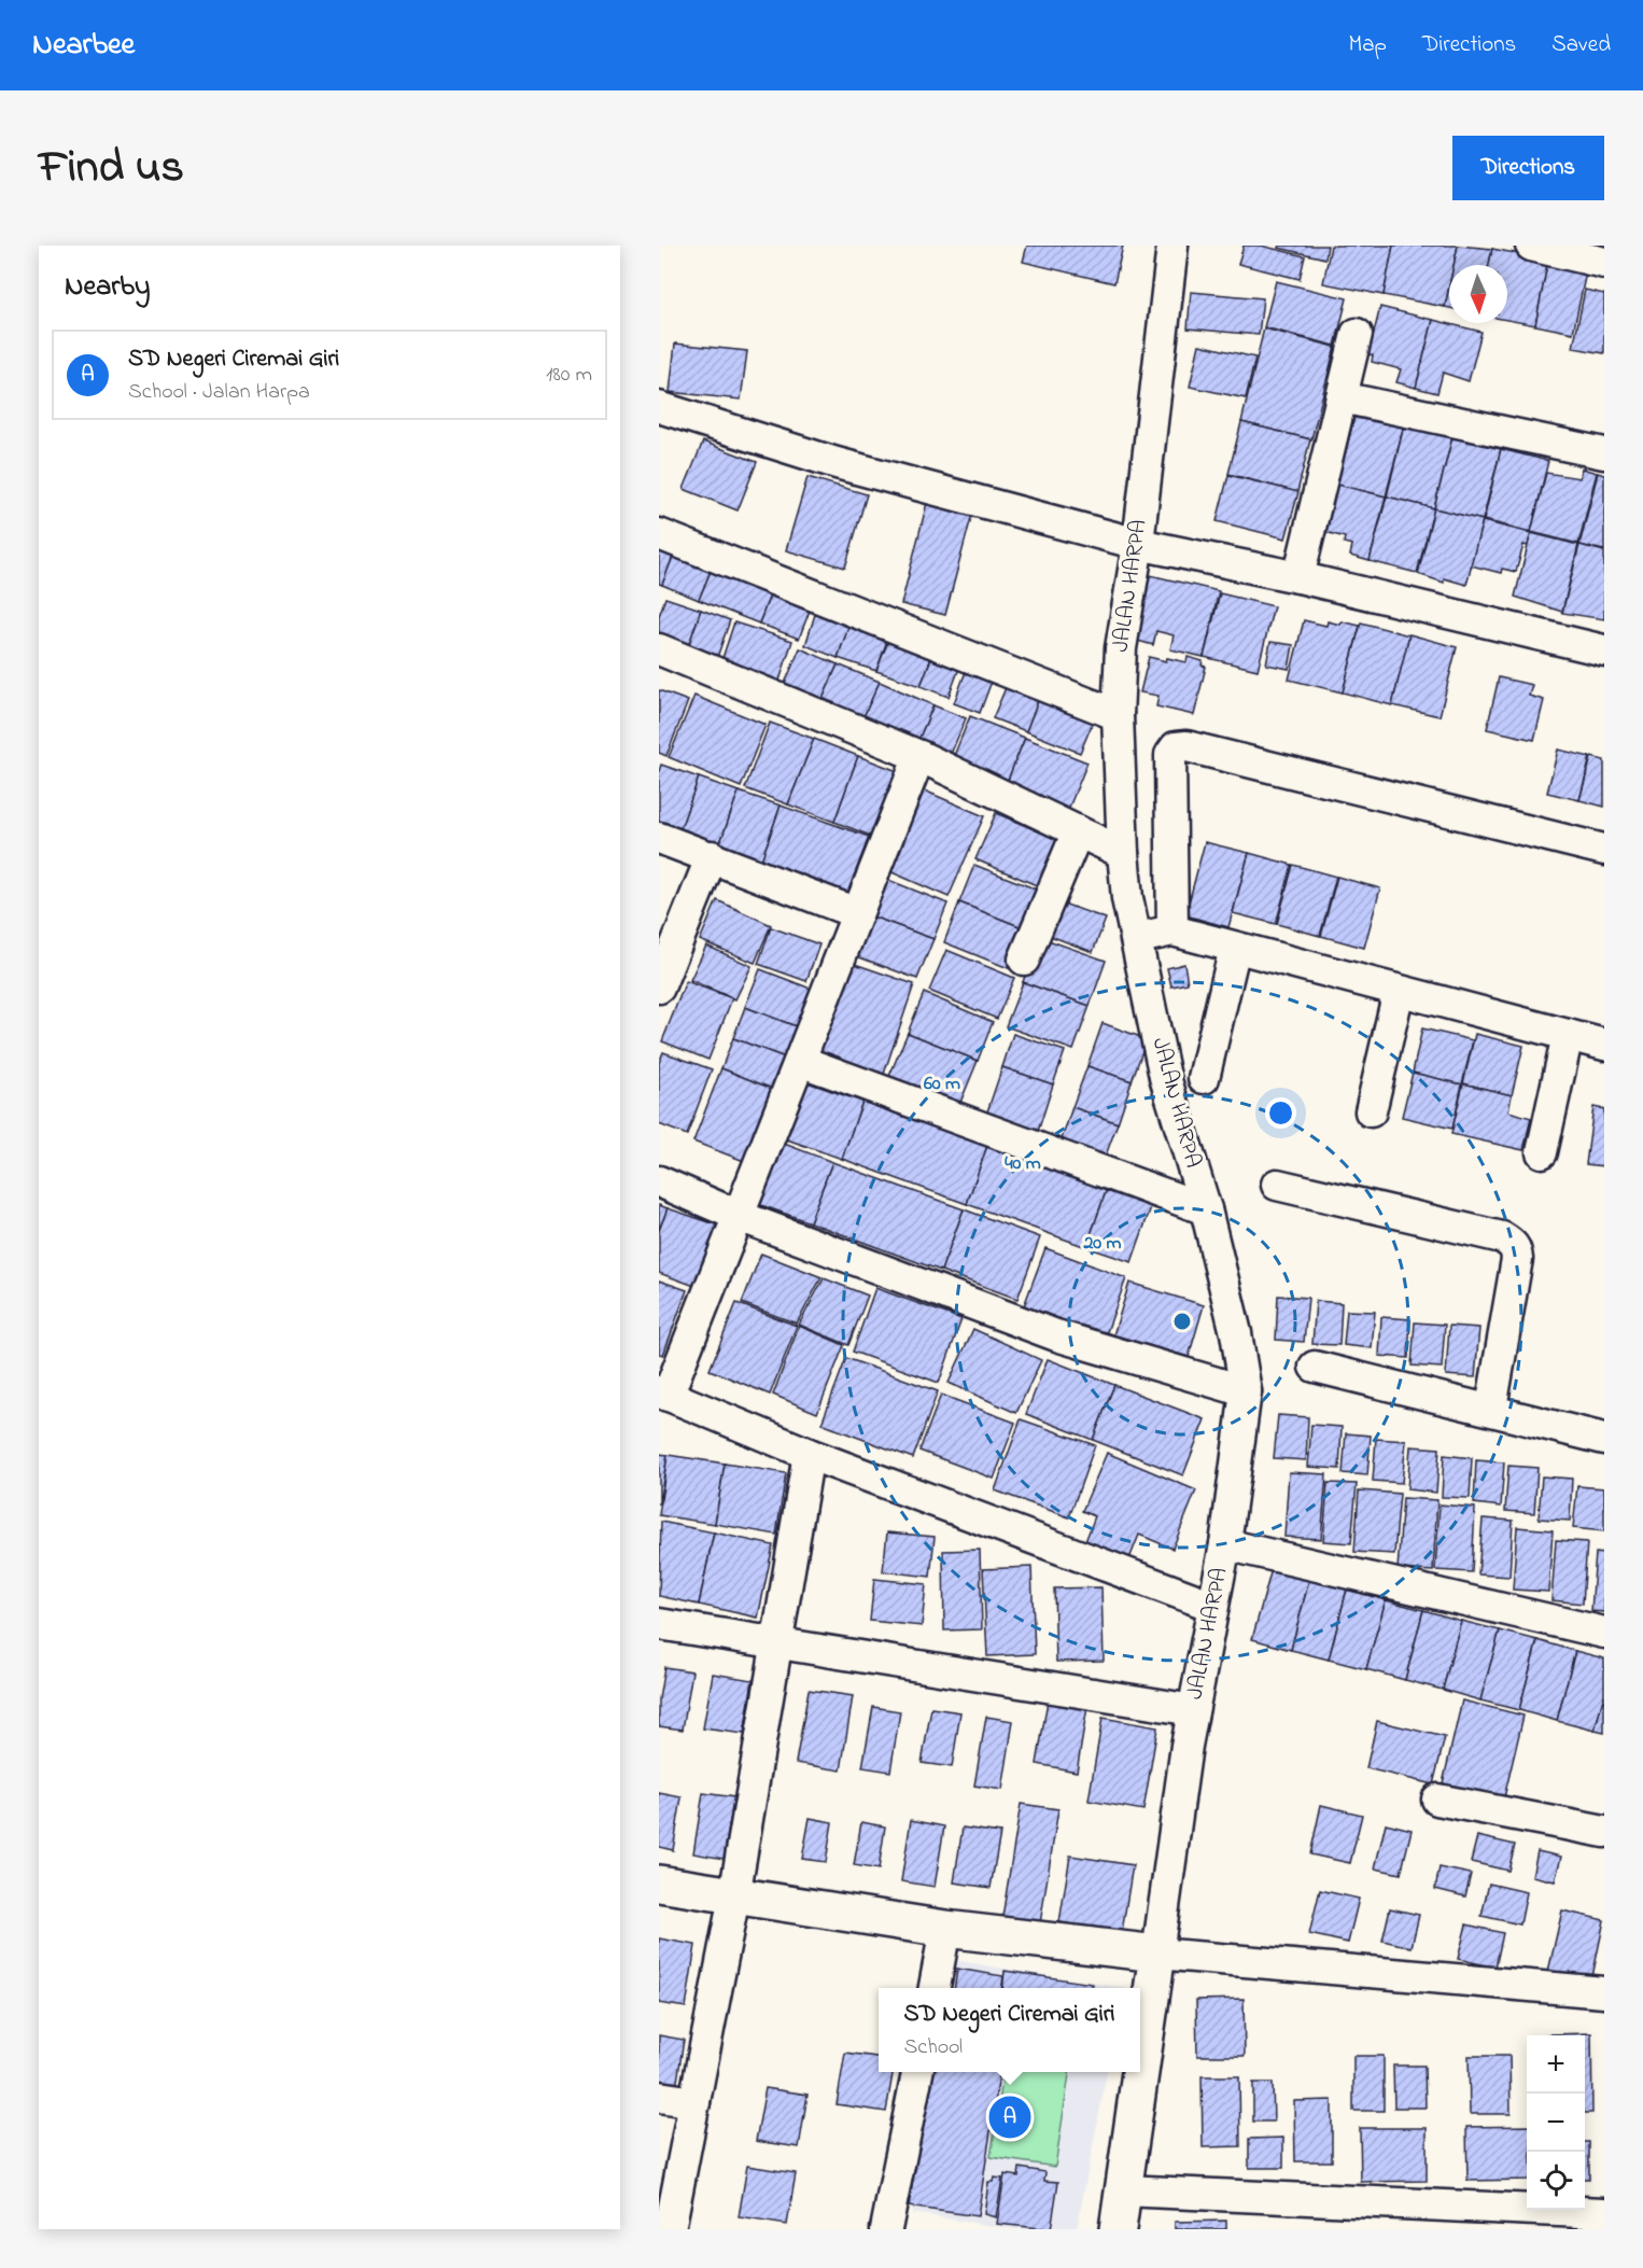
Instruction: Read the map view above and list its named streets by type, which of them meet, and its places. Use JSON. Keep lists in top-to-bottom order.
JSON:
{
  "streets": {
    "street": ["JALAN HARPA"]
  },
  "north": "bottom",
  "page": {
    "header": "Nearbee",
    "nav": ["Map", "Directions", "Saved"],
    "title": "Find us",
    "buttons": "Directions",
    "heading": "Nearby",
    "list": [
      {
        "mark": "A",
        "name": "SD Negeri Ciremai Giri",
        "note": "School · Jalan Harpa",
        "value": "180 m"
      }
    ],
    "popup": ["SD Negeri Ciremai Giri", "School"],
    "map_buttons": ["+", "−"],
    "pins": "A"
  },
  "rings": ["60 m", "40 m", "20 m"]
}
